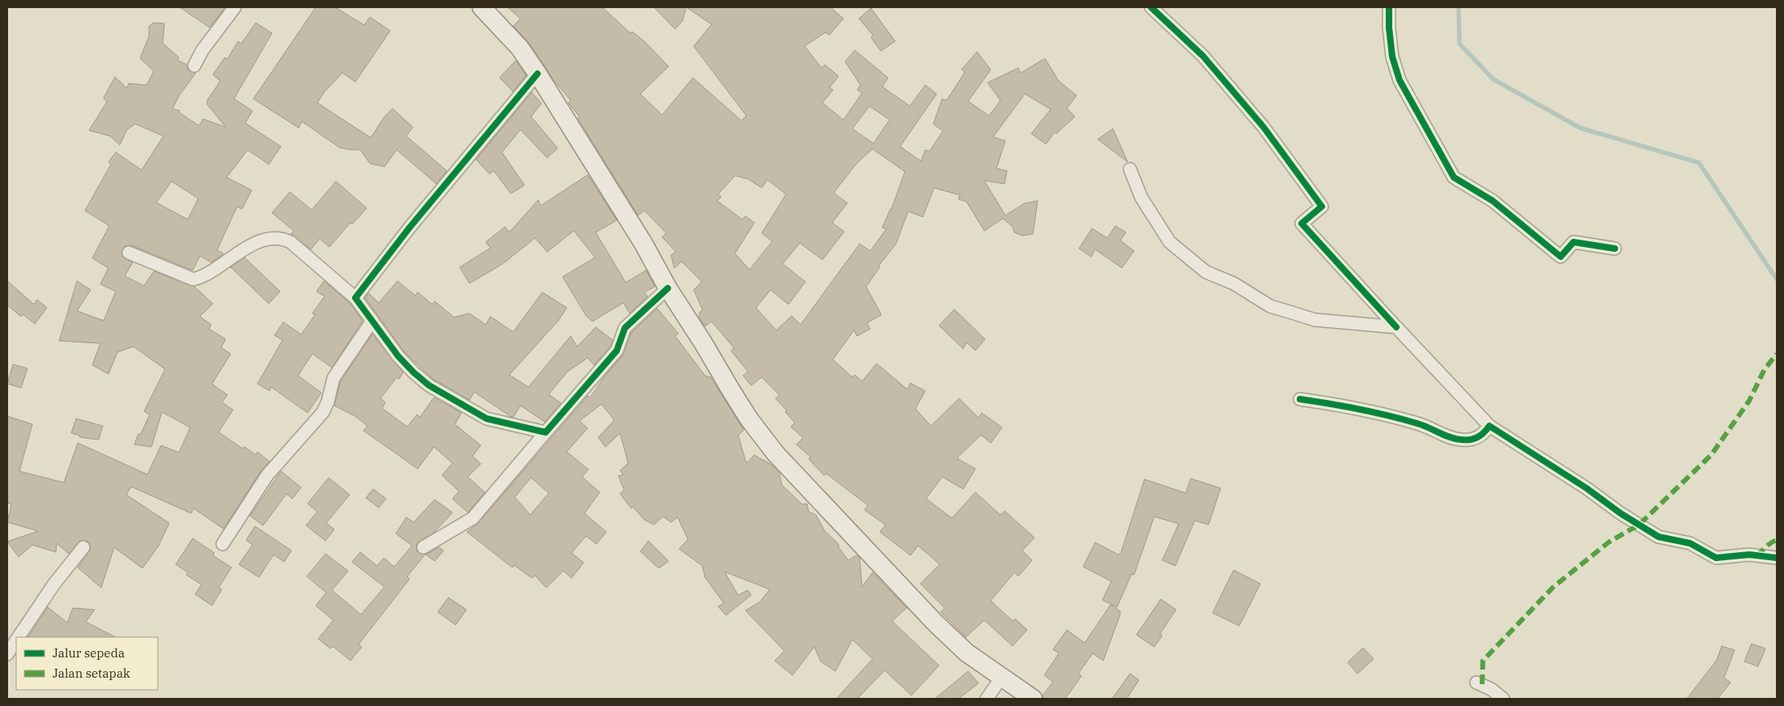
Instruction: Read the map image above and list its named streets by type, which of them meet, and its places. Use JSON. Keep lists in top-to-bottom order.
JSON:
{
  "legend": ["Jalur sepeda", "Jalan setapak"]
}
